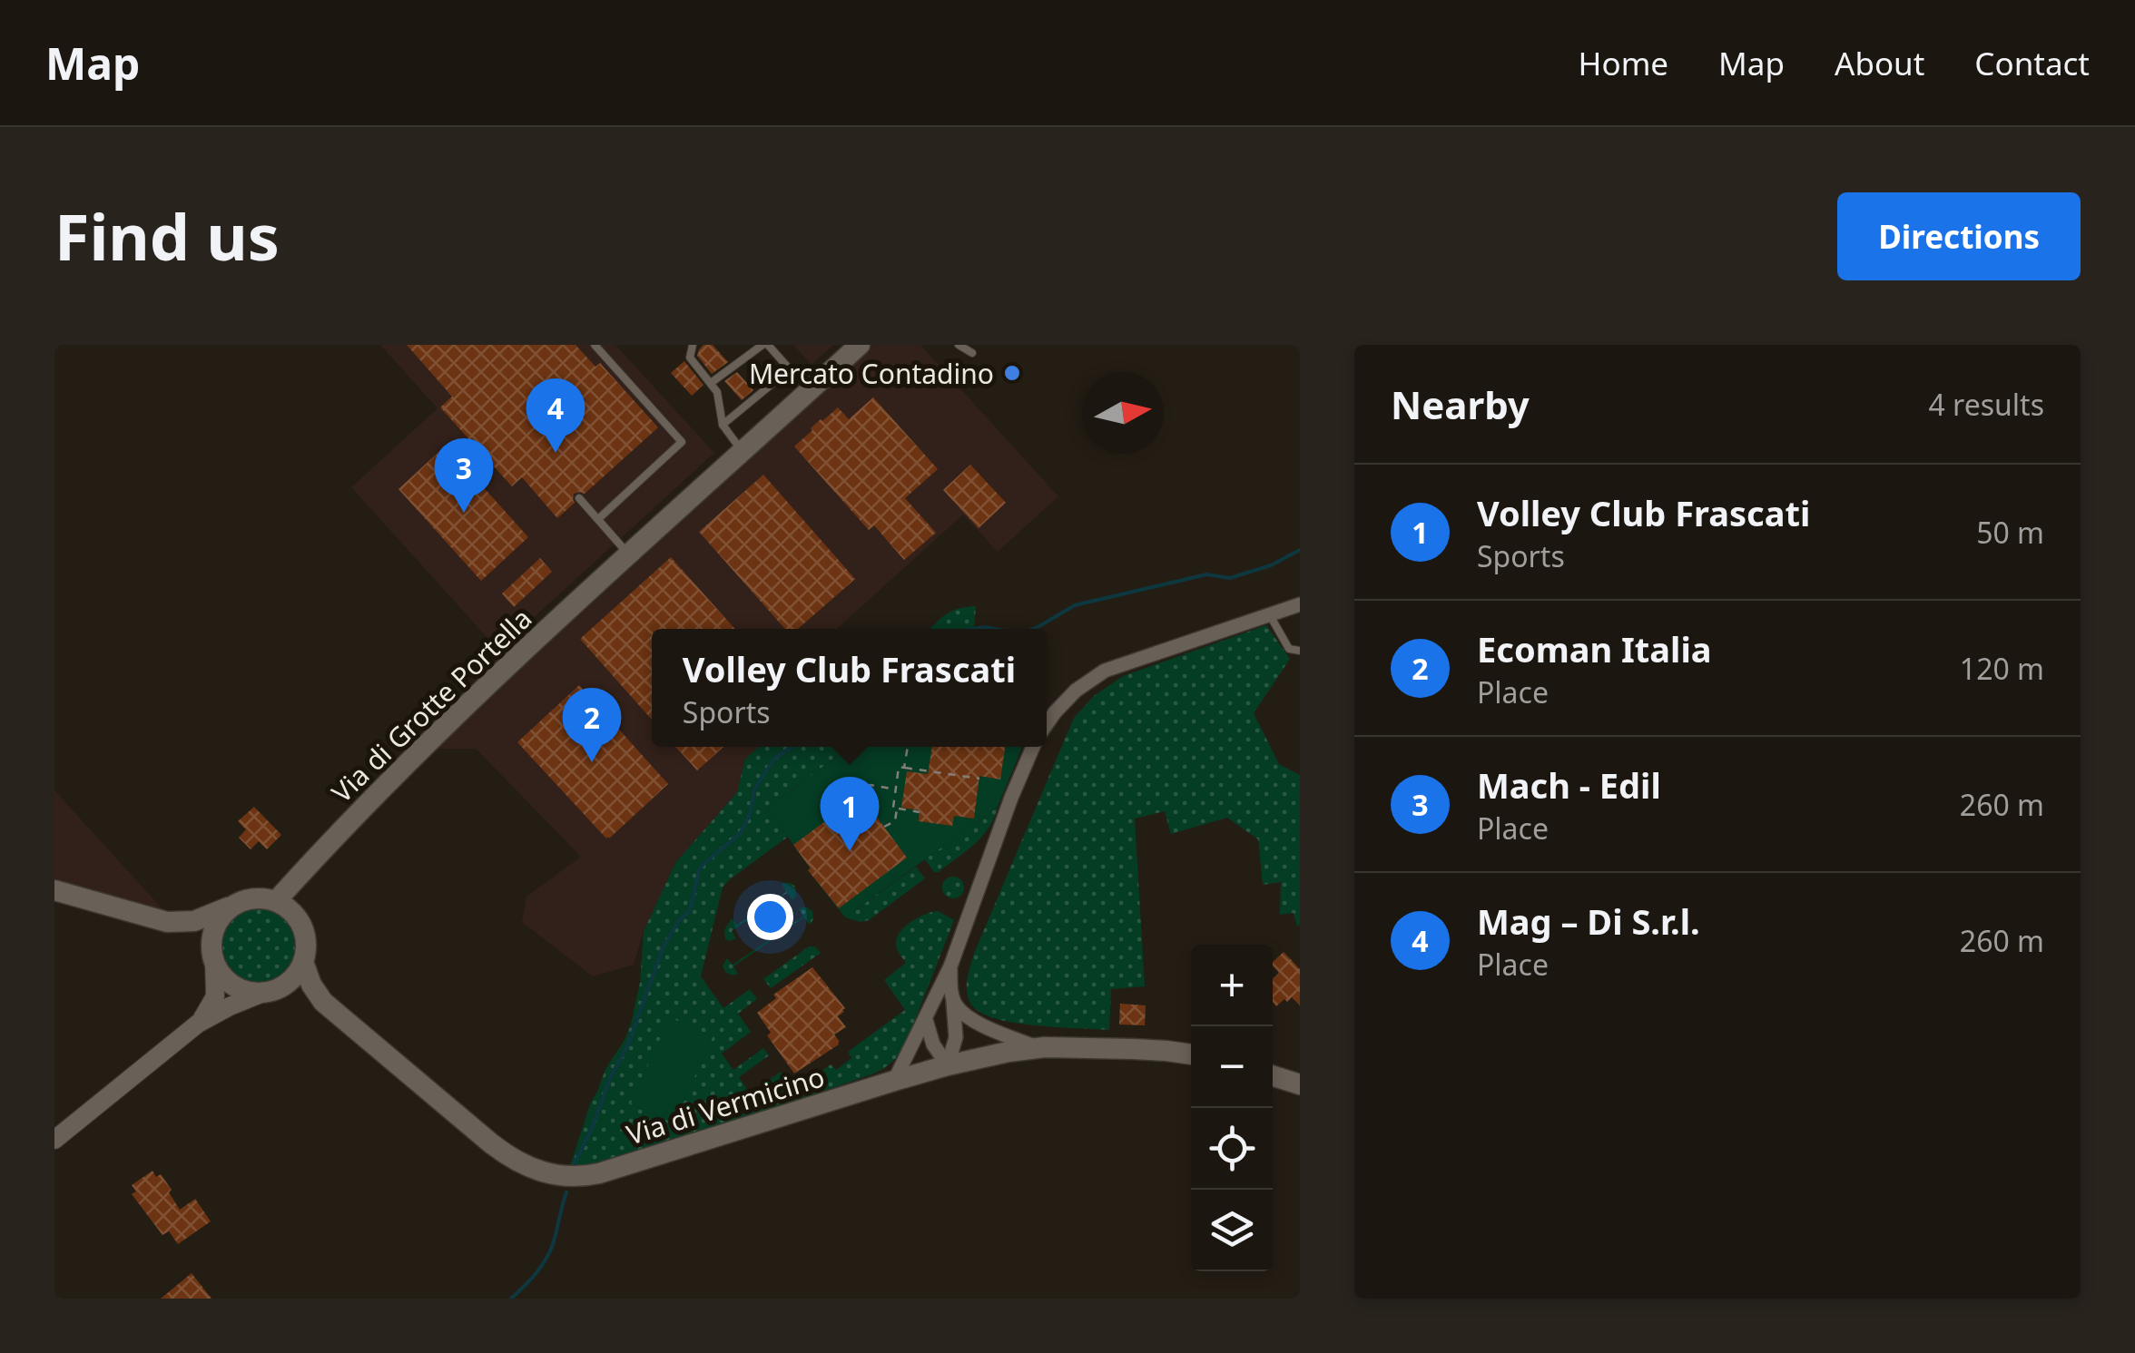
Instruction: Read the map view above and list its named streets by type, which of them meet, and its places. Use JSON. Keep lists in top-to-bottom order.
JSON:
{
  "streets": {
    "main road": ["Via di Grotte Portella", "Via di Vermicino"]
  },
  "crossings": [
    ["Via di Grotte Portella", "Via di Vermicino"]
  ],
  "places": ["Mercato Contadino"],
  "north": "right",
  "page": {
    "header": "Map",
    "nav": [
      "Home",
      "Map",
      "About",
      "Contact"
    ],
    "title": "Find us",
    "buttons": "Directions",
    "heading": ["Nearby", "4 results"],
    "pins": [
      "4",
      "3",
      "2",
      "1"
    ],
    "list": [
      {
        "mark": "1",
        "name": "Volley Club Frascati",
        "note": "Sports",
        "value": "50 m"
      },
      {
        "mark": "2",
        "name": "Ecoman Italia",
        "note": "Place",
        "value": "120 m"
      },
      {
        "mark": "3",
        "name": "Mach - Edil",
        "note": "Place",
        "value": "260 m"
      },
      {
        "mark": "4",
        "name": "Mag – Di S.r.l.",
        "note": "Place",
        "value": "260 m"
      }
    ],
    "popup": ["Volley Club Frascati", "Sports"],
    "map_buttons": ["+", "−"]
  }
}
